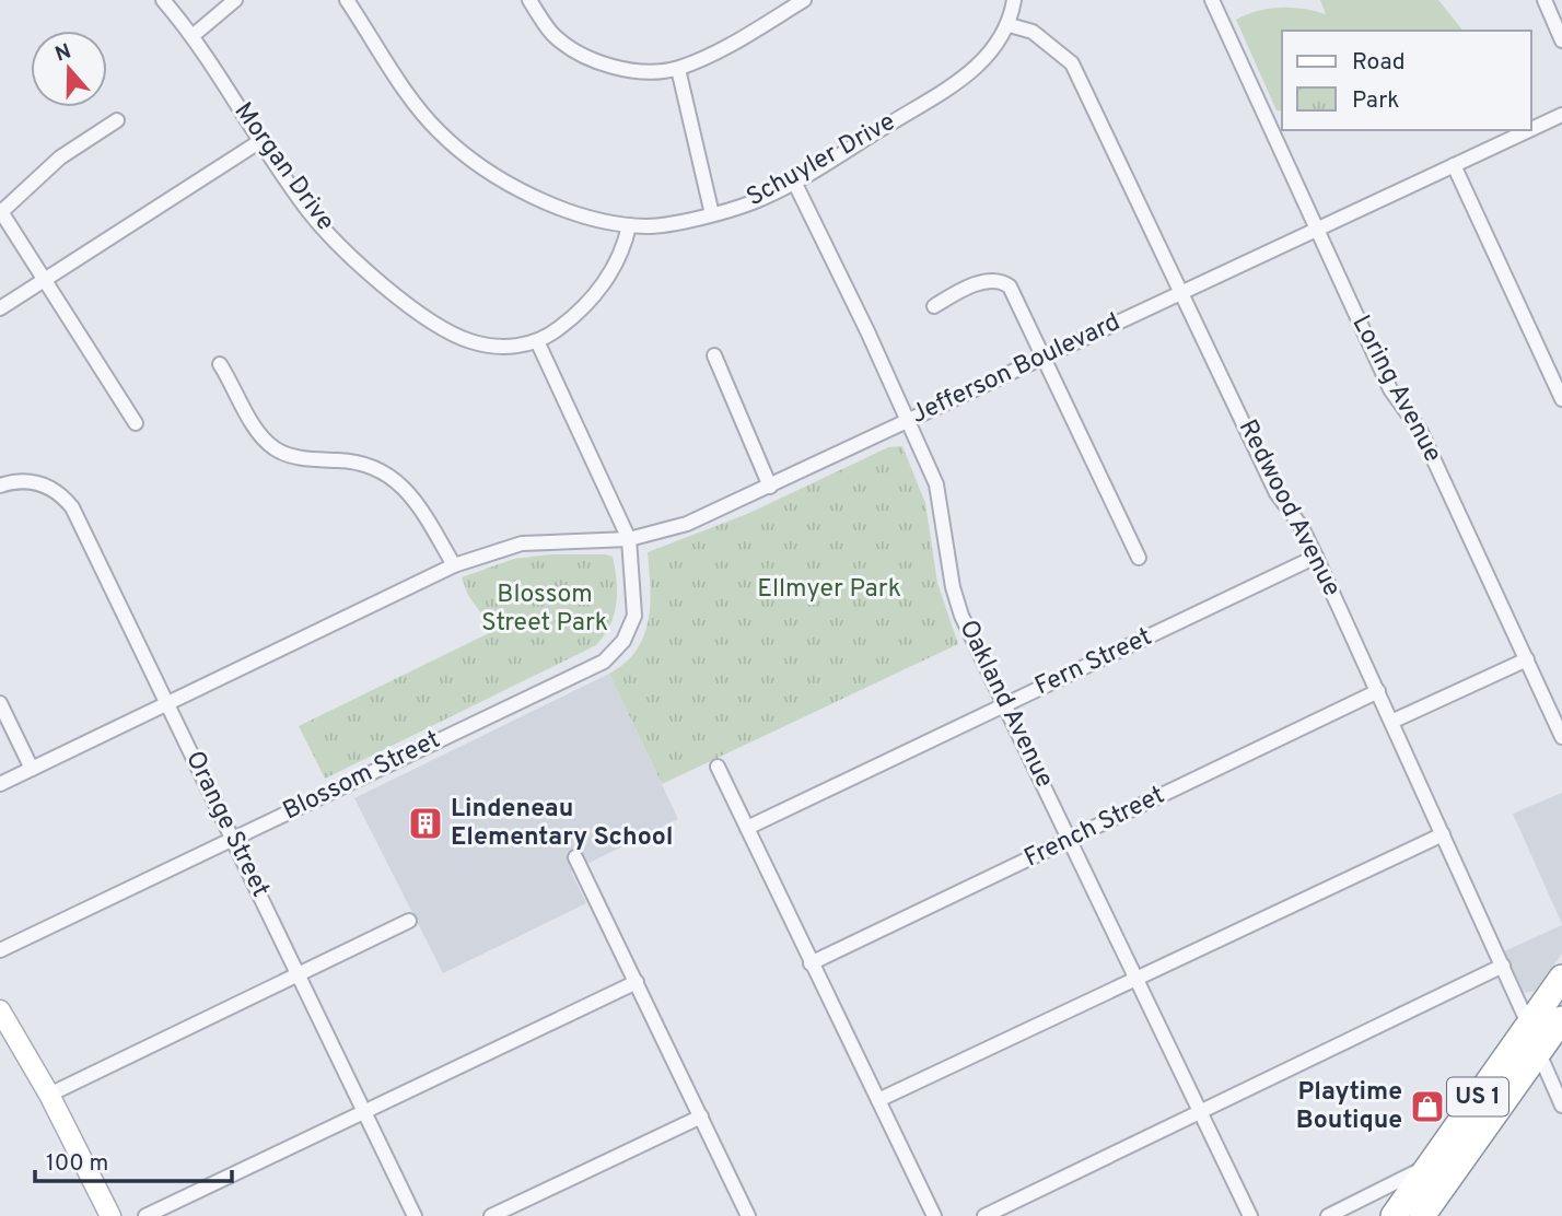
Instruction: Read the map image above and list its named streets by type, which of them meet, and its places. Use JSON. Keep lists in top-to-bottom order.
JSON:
{
  "streets": {
    "highway": ["US 1"],
    "street": [
      "Schuyler Drive",
      "Morgan Drive",
      "Jefferson Boulevard",
      "Loring Avenue",
      "Redwood Avenue",
      "Fern Street",
      "Oakland Avenue",
      "Blossom Street",
      "Orange Street",
      "French Street"
    ]
  },
  "crossings": [
    ["Schuyler Drive", "Redwood Avenue"],
    ["Schuyler Drive", "Oakland Avenue"],
    ["Jefferson Boulevard", "Loring Avenue"],
    ["Jefferson Boulevard", "Redwood Avenue"],
    ["Jefferson Boulevard", "Oakland Avenue"],
    ["Jefferson Boulevard", "Blossom Street"],
    ["Jefferson Boulevard", "Orange Street"],
    ["Redwood Avenue", "Fern Street"],
    ["Redwood Avenue", "French Street"],
    ["Redwood Avenue", "US 1"],
    ["Fern Street", "Oakland Avenue"],
    ["Oakland Avenue", "French Street"],
    ["Blossom Street", "Orange Street"]
  ],
  "parks": ["Ellmyer Park", "Blossom Street Park"],
  "places": {
    "building": ["Lindeneau Elementary School"],
    "shop": ["Playtime Boutique"]
  },
  "legend": ["Road", "Park"],
  "scale_bar": "100 m",
  "north": "top"
}
